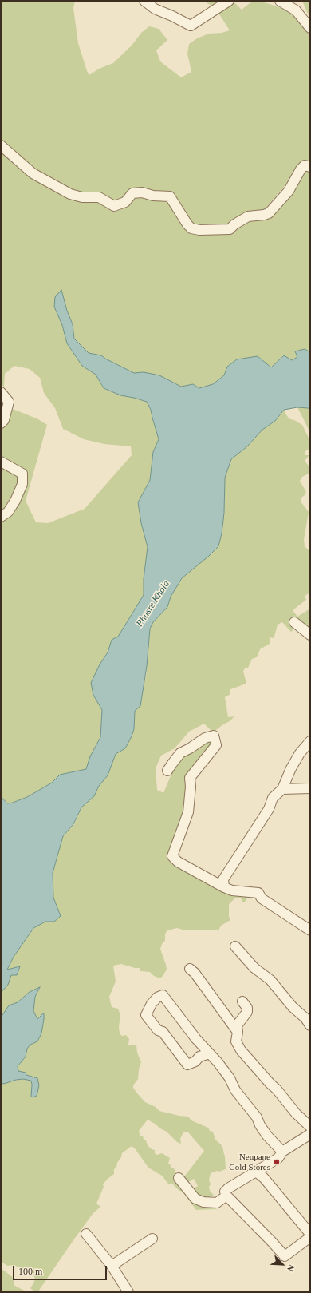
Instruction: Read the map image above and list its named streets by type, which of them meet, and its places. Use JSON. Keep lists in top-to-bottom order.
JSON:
{
  "water": ["Phusre Khola"],
  "places": ["Neupane Cold Stores"],
  "scale_bar": "100 m",
  "north": "bottom right"
}
